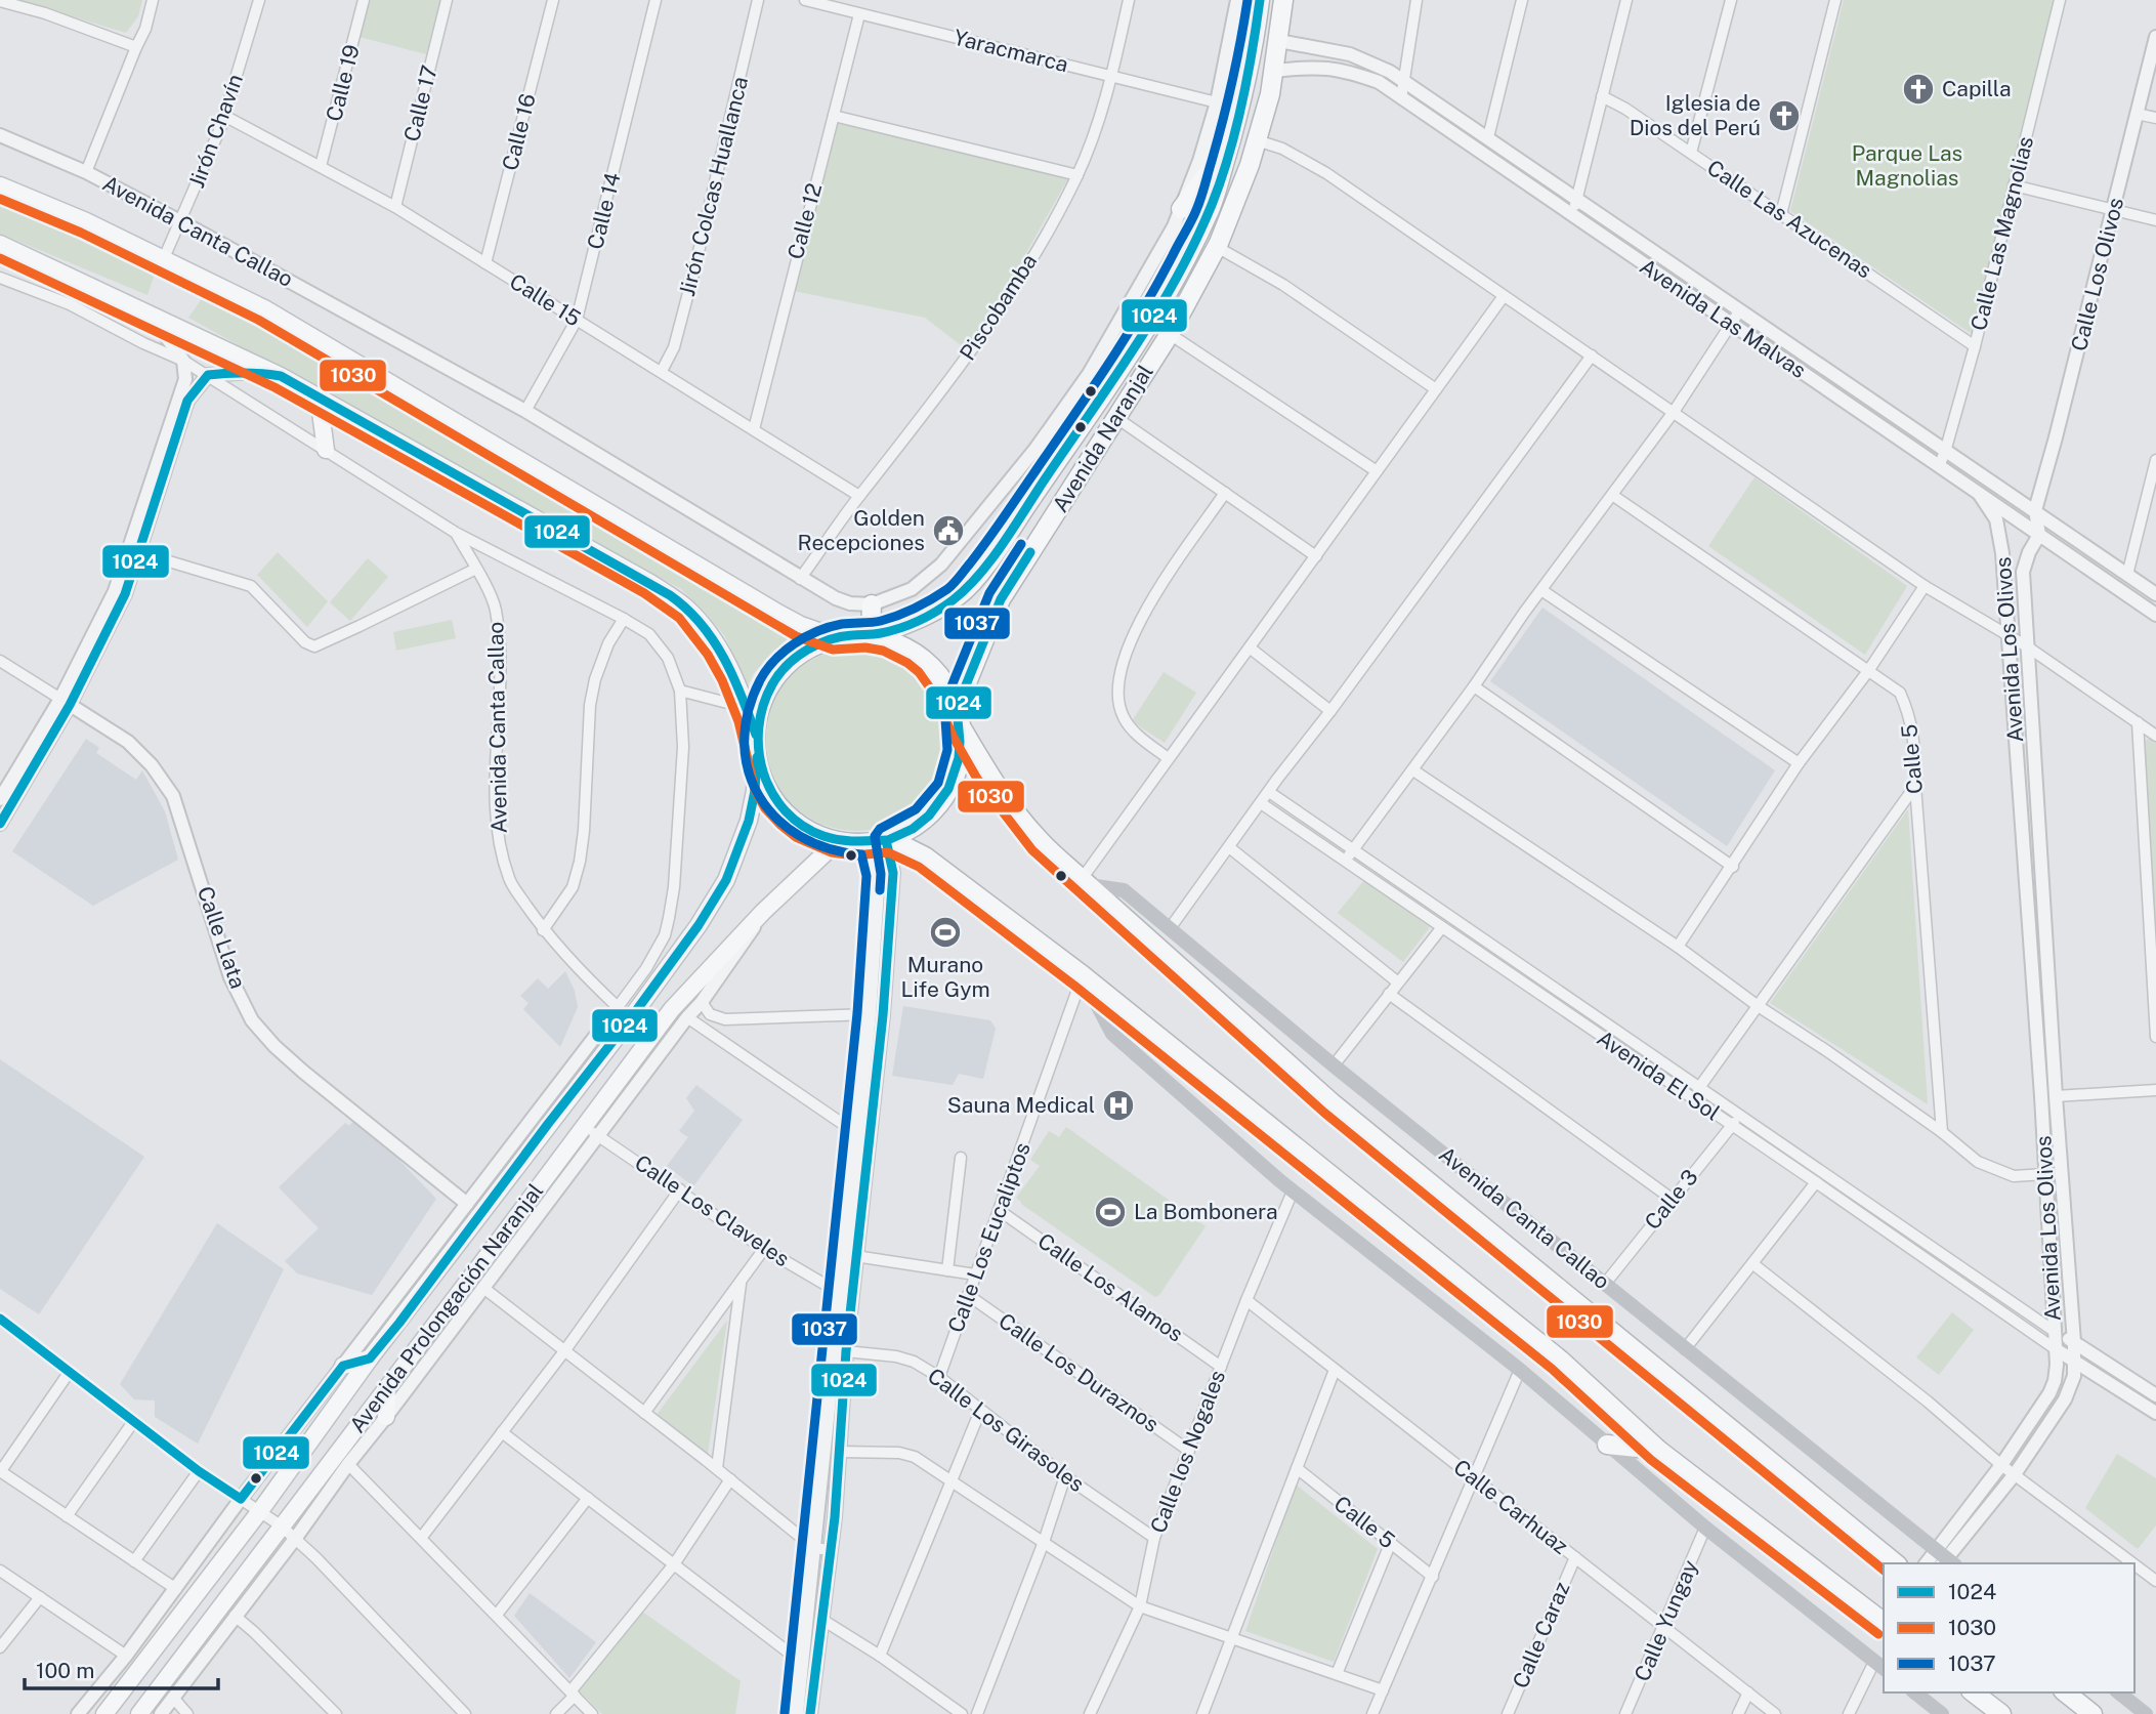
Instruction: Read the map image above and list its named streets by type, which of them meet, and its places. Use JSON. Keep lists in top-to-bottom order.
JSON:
{
  "streets": {
    "highway": ["Avenida Canta Callao", "Avenida Naranjal"],
    "main road": ["Avenida Prolongación Naranjal"],
    "street": [
      "Yaracmarca",
      "Calle 19",
      "Calle 17",
      "Jirón Chavín",
      "Calle 16",
      "Jirón Colcas Huallanca",
      "Calle 14",
      "Calle Las Azucenas",
      "Calle 12",
      "Calle Las Magnolias",
      "Calle Los Olivos",
      "Calle 15",
      "Piscobamba",
      "Avenida Las Malvas",
      "Avenida Los Olivos",
      "Calle 5",
      "Calle Llata",
      "Avenida El Sol",
      "Calle 3",
      "Calle Los Claveles",
      "Calle Los Eucaliptos",
      "Calle Los Alamos",
      "Calle Los Duraznos",
      "Calle Los Girasoles",
      "Calle los Nogales",
      "Calle Carhuaz",
      "Calle Yungay",
      "Calle Caraz"
    ]
  },
  "crossings": [
    ["Yaracmarca", "Calle 12"],
    ["Yaracmarca", "Piscobamba"],
    ["Calle 19", "Calle 15"],
    ["Calle 17", "Calle 15"],
    ["Jirón Chavín", "Avenida Canta Callao"],
    ["Jirón Chavín", "Calle 15"],
    ["Calle 16", "Calle 15"],
    ["Jirón Colcas Huallanca", "Calle 15"],
    ["Calle 14", "Avenida Canta Callao"],
    ["Calle 14", "Calle 15"],
    ["Calle Las Azucenas", "Calle Las Magnolias"],
    ["Calle 12", "Calle 15"],
    ["Avenida Canta Callao", "Piscobamba"],
    ["Avenida Canta Callao", "Avenida Naranjal"],
    ["Avenida Canta Callao", "Avenida Los Olivos"],
    ["Avenida Canta Callao", "Calle 3"],
    ["Avenida Canta Callao", "Avenida Prolongación Naranjal"],
    ["Calle Las Magnolias", "Avenida Las Malvas"],
    ["Calle Los Olivos", "Avenida Las Malvas"],
    ["Calle Los Olivos", "Avenida Los Olivos"],
    ["Calle 15", "Piscobamba"],
    ["Avenida Las Malvas", "Avenida Naranjal"],
    ["Avenida Las Malvas", "Avenida Los Olivos"],
    ["Avenida Naranjal", "Avenida Prolongación Naranjal"],
    ["Avenida Los Olivos", "Avenida El Sol"],
    ["Avenida El Sol", "Calle 3"],
    ["Calle Los Claveles", "Avenida Prolongación Naranjal"],
    ["Calle Los Eucaliptos", "Calle Los Alamos"],
    ["Calle Los Eucaliptos", "Calle Los Duraznos"],
    ["Calle Los Eucaliptos", "Calle Los Girasoles"],
    ["Calle Los Alamos", "Calle los Nogales"],
    ["Calle Los Duraznos", "Calle los Nogales"],
    ["Calle Los Girasoles", "Calle los Nogales"],
    ["Calle los Nogales", "Calle Carhuaz"],
    ["Calle Carhuaz", "Calle Yungay"],
    ["Calle Carhuaz", "Calle Caraz"]
  ],
  "parks": ["Parque Las Magnolias"],
  "places": {
    "church": ["Capilla", "Iglesia de Dios del Perú"],
    "public building": ["Golden Recepciones"],
    "sports": ["Murano Life Gym", "La Bombonera"],
    "hospital": ["Sauna Medical"]
  },
  "lines": ["transit line 1024", "transit line 1037", "transit line 1030"],
  "legend": ["1024", "1030", "1037"],
  "scale_bar": "100 m"
}
